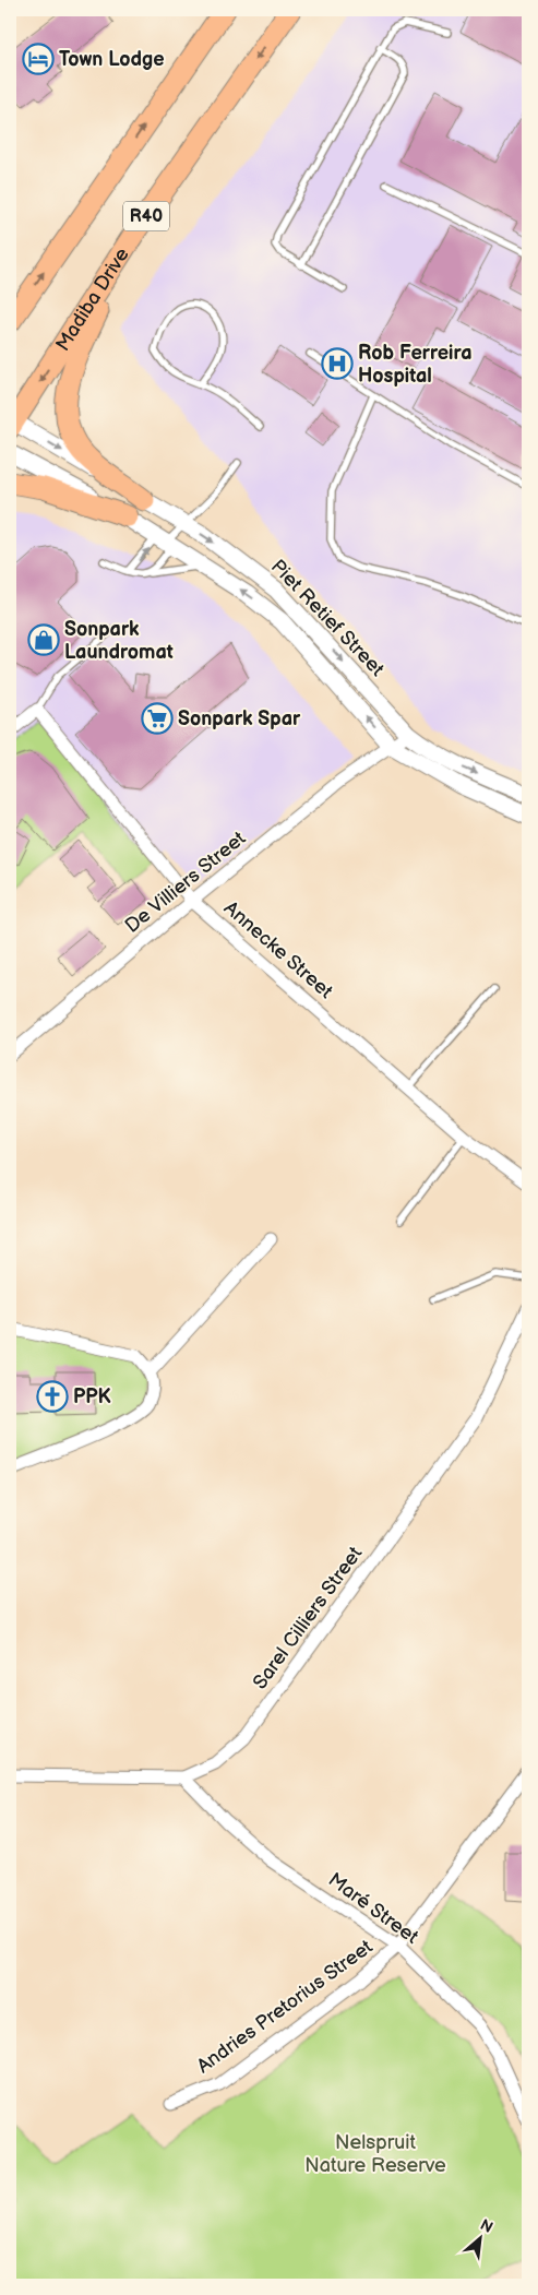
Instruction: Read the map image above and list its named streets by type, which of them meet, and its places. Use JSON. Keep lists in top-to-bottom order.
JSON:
{
  "streets": {
    "main road": ["R40", "Madiba Drive"],
    "street": [
      "Piet Retief Street",
      "De Villiers Street",
      "Annecke Street",
      "Sarel Cilliers Street",
      "Maré Street",
      "Andries Pretorius Street"
    ]
  },
  "crossings": [
    ["Madiba Drive", "Piet Retief Street"],
    ["Piet Retief Street", "De Villiers Street"],
    ["De Villiers Street", "Annecke Street"],
    ["Sarel Cilliers Street", "Maré Street"],
    ["Maré Street", "Andries Pretorius Street"]
  ],
  "parks": ["Nelspruit Nature Reserve"],
  "places": {
    "hotel": ["Town Lodge"],
    "hospital": ["Rob Ferreira Hospital"],
    "shop": ["Sonpark Laundromat"],
    "supermarket": ["Sonpark Spar"],
    "church": ["PPK"]
  },
  "north": "top right"
}
